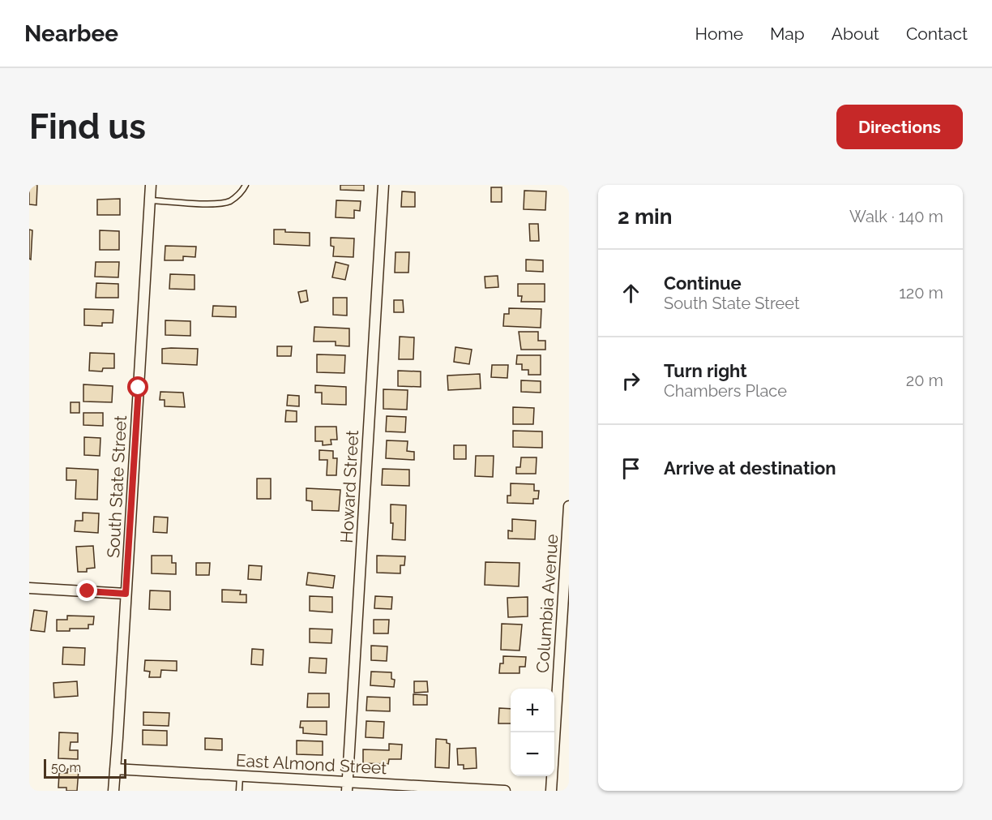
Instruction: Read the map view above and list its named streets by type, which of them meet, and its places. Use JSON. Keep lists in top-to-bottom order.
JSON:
{
  "streets": {
    "street": [
      "South State Street",
      "Howard Street",
      "Columbia Avenue",
      "East Almond Street"
    ]
  },
  "crossings": [
    ["South State Street", "East Almond Street"],
    ["Howard Street", "East Almond Street"]
  ],
  "scale_bar": "50 m",
  "page": {
    "header": "Nearbee",
    "nav": [
      "Home",
      "Map",
      "About",
      "Contact"
    ],
    "buttons": "Directions",
    "title": "Find us",
    "heading": ["2 min", "Walk · 140 m"],
    "list": [
      ["Continue", "South State Street", "120 m"],
      ["Turn right", "Chambers Place", "20 m"],
      "Arrive at destination"
    ],
    "map_buttons": ["+", "−"],
    "scale": "50 m"
  }
}
